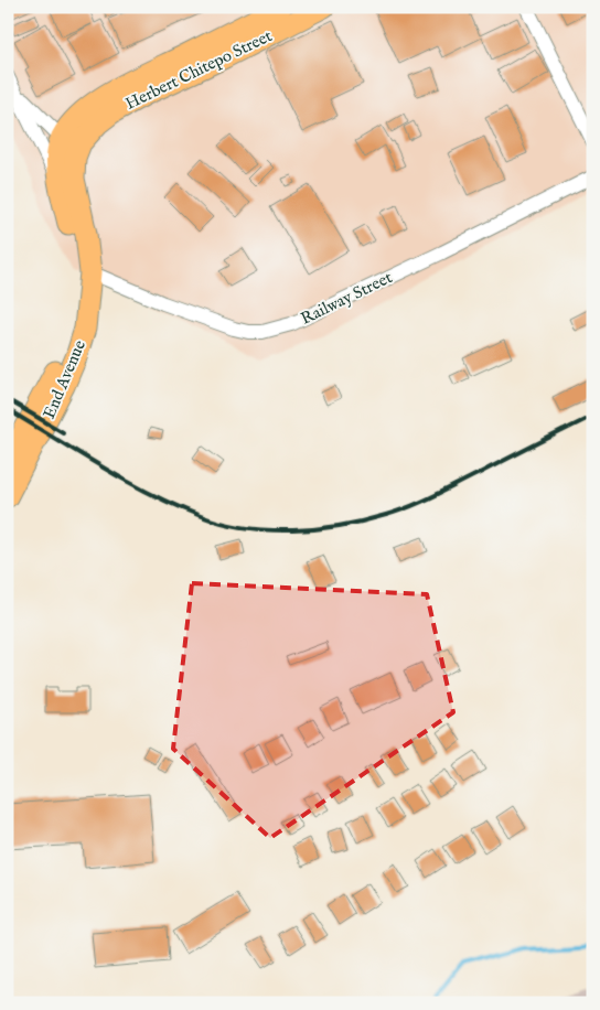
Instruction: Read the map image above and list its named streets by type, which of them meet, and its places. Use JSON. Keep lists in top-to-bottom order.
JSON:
{
  "streets": {
    "highway": ["Herbert Chitepo Street", "End Avenue"],
    "street": ["Railway Street"]
  },
  "crossings": [
    ["Herbert Chitepo Street", "End Avenue"],
    ["Railway Street", "End Avenue"]
  ]
}
